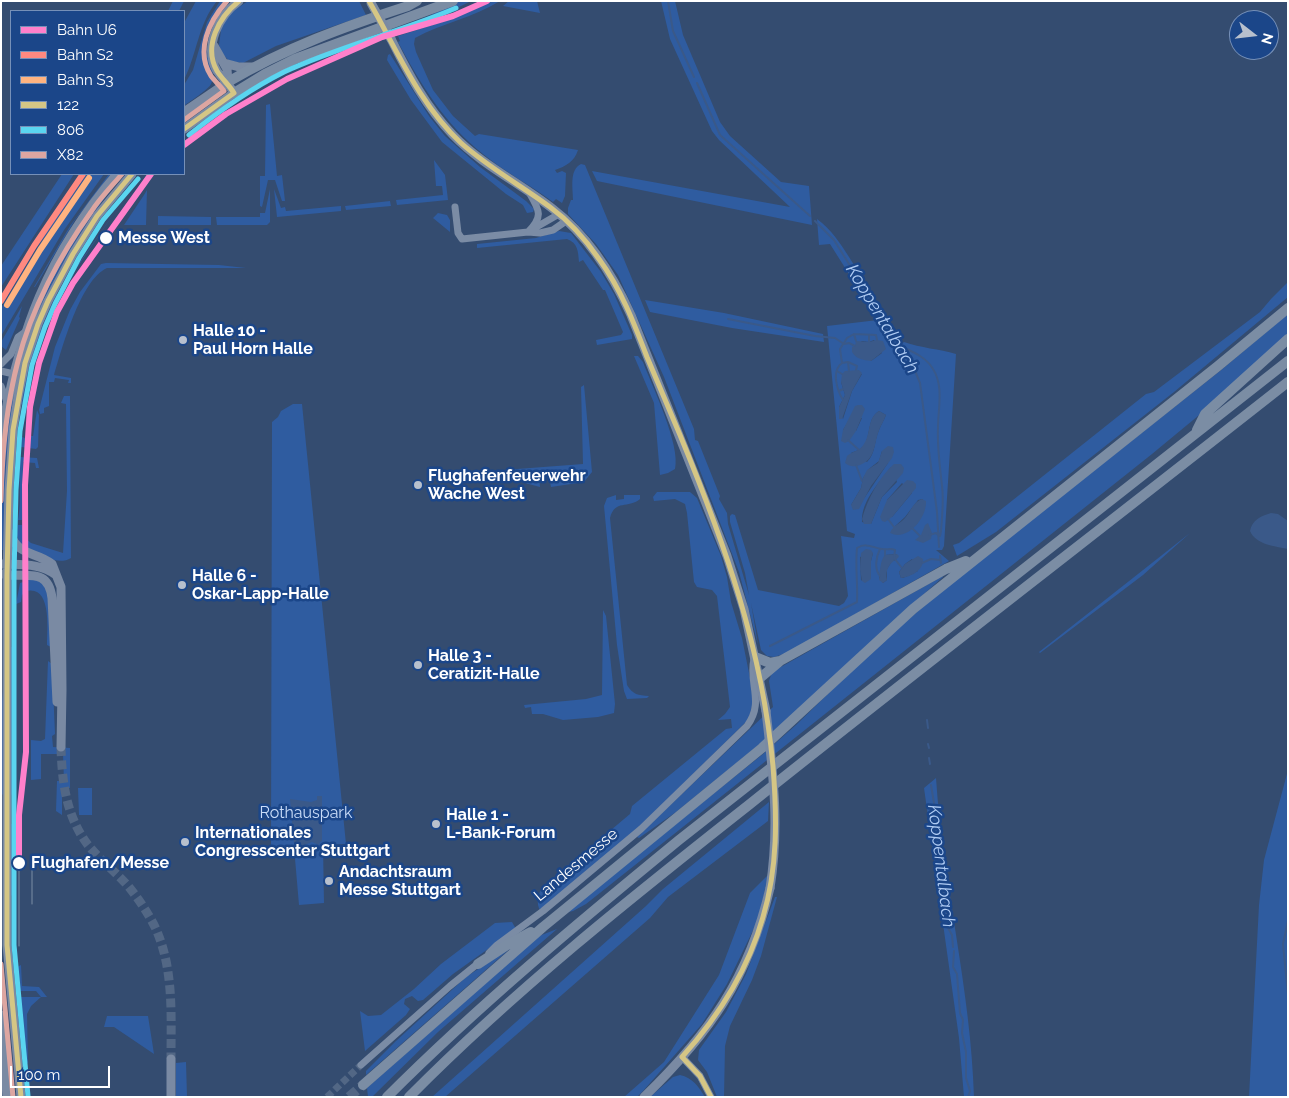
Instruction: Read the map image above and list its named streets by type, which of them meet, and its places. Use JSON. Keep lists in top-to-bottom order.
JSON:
{
  "streets": {
    "street": ["Landesmesse"]
  },
  "water": ["Koppentalbach"],
  "parks": ["Rothauspark"],
  "places": [
    "Messe West",
    "Halle 10 - Paul Horn Halle",
    "Flughafenfeuerwehr Wache West",
    "Halle 6 - Oskar-Lapp-Halle",
    "Halle 3 - Ceratizit-Halle",
    "Halle 1 - L-Bank-Forum",
    "Internationales Congresscenter Stuttgart",
    "Flughafen/Messe",
    "Andachtsraum Messe Stuttgart"
  ],
  "lines": [
    "rail line U6",
    "transit line 122",
    "transit line X82",
    "transit line 806",
    "rail line S2",
    "rail line S3"
  ],
  "legend": [
    "Bahn U6",
    "Bahn S2",
    "Bahn S3",
    "122",
    "806",
    "X82"
  ],
  "scale_bar": "100 m",
  "north": "right"
}
